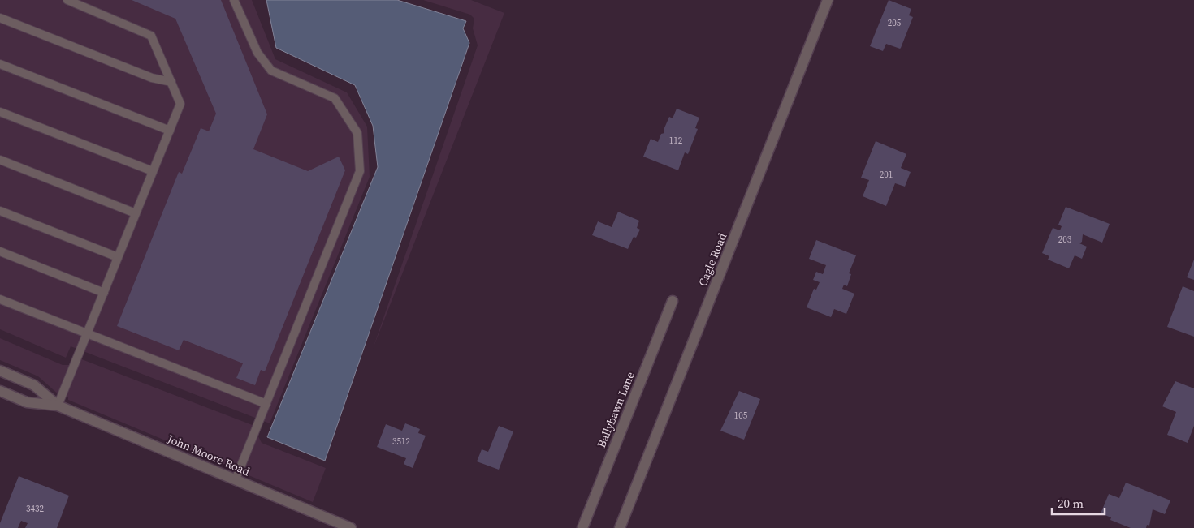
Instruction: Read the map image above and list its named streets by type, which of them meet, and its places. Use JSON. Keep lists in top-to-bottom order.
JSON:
{
  "streets": {
    "street": ["Cagle Road", "Ballybawn Lane", "John Moore Road"]
  },
  "house_numbers": [
    "205",
    "112",
    "201",
    "203",
    "105",
    "3512",
    "3432"
  ],
  "scale_bar": "20 m"
}
